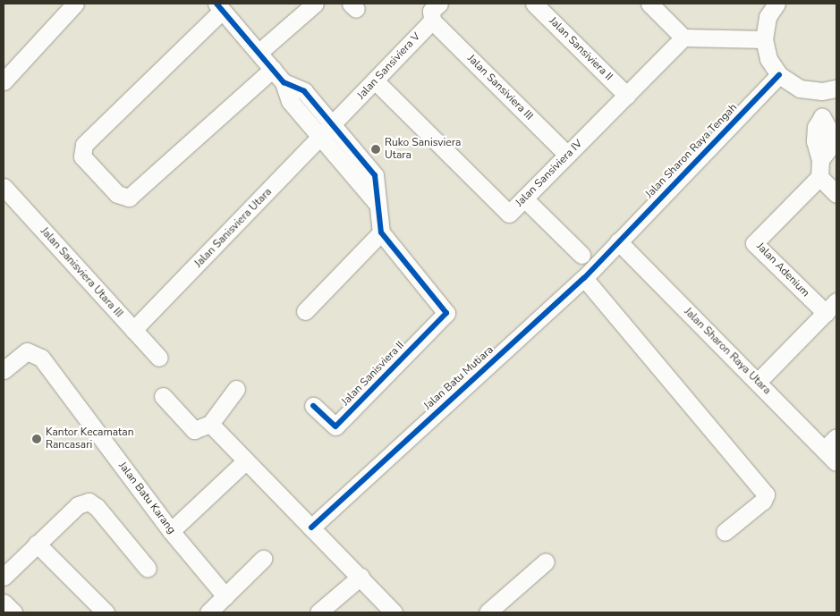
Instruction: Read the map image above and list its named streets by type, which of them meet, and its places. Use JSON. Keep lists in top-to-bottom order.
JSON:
{
  "streets": {
    "street": [
      "Jalan Sansiviera II",
      "Jalan Sansiviera V",
      "Jalan Sansiviera III",
      "Jalan Sharon Raya Tengah",
      "Jalan Sansiviera IV",
      "Jalan Sanisviera Utara",
      "Jalan Adenium",
      "Jalan Sanisviera Utara III",
      "Jalan Sharon Raya Utara",
      "Jalan Sanisviera II",
      "Jalan Batu Mutiara",
      "Jalan Batu Karang"
    ]
  },
  "crossings": [
    ["Jalan Sansiviera II", "Jalan Sansiviera IV"],
    ["Jalan Sansiviera V", "Jalan Sansiviera III"],
    ["Jalan Sansiviera V", "Jalan Sansiviera IV"],
    ["Jalan Sansiviera V", "Jalan Sanisviera Utara"],
    ["Jalan Sansiviera III", "Jalan Sansiviera IV"],
    ["Jalan Sharon Raya Tengah", "Jalan Sharon Raya Utara"],
    ["Jalan Sharon Raya Tengah", "Jalan Batu Mutiara"],
    ["Jalan Sanisviera Utara", "Jalan Sanisviera Utara III"],
    ["Jalan Sharon Raya Utara", "Jalan Batu Mutiara"]
  ],
  "places": ["Ruko Sanisviera Utara", "Kantor Kecamatan Rancasari"]
}
